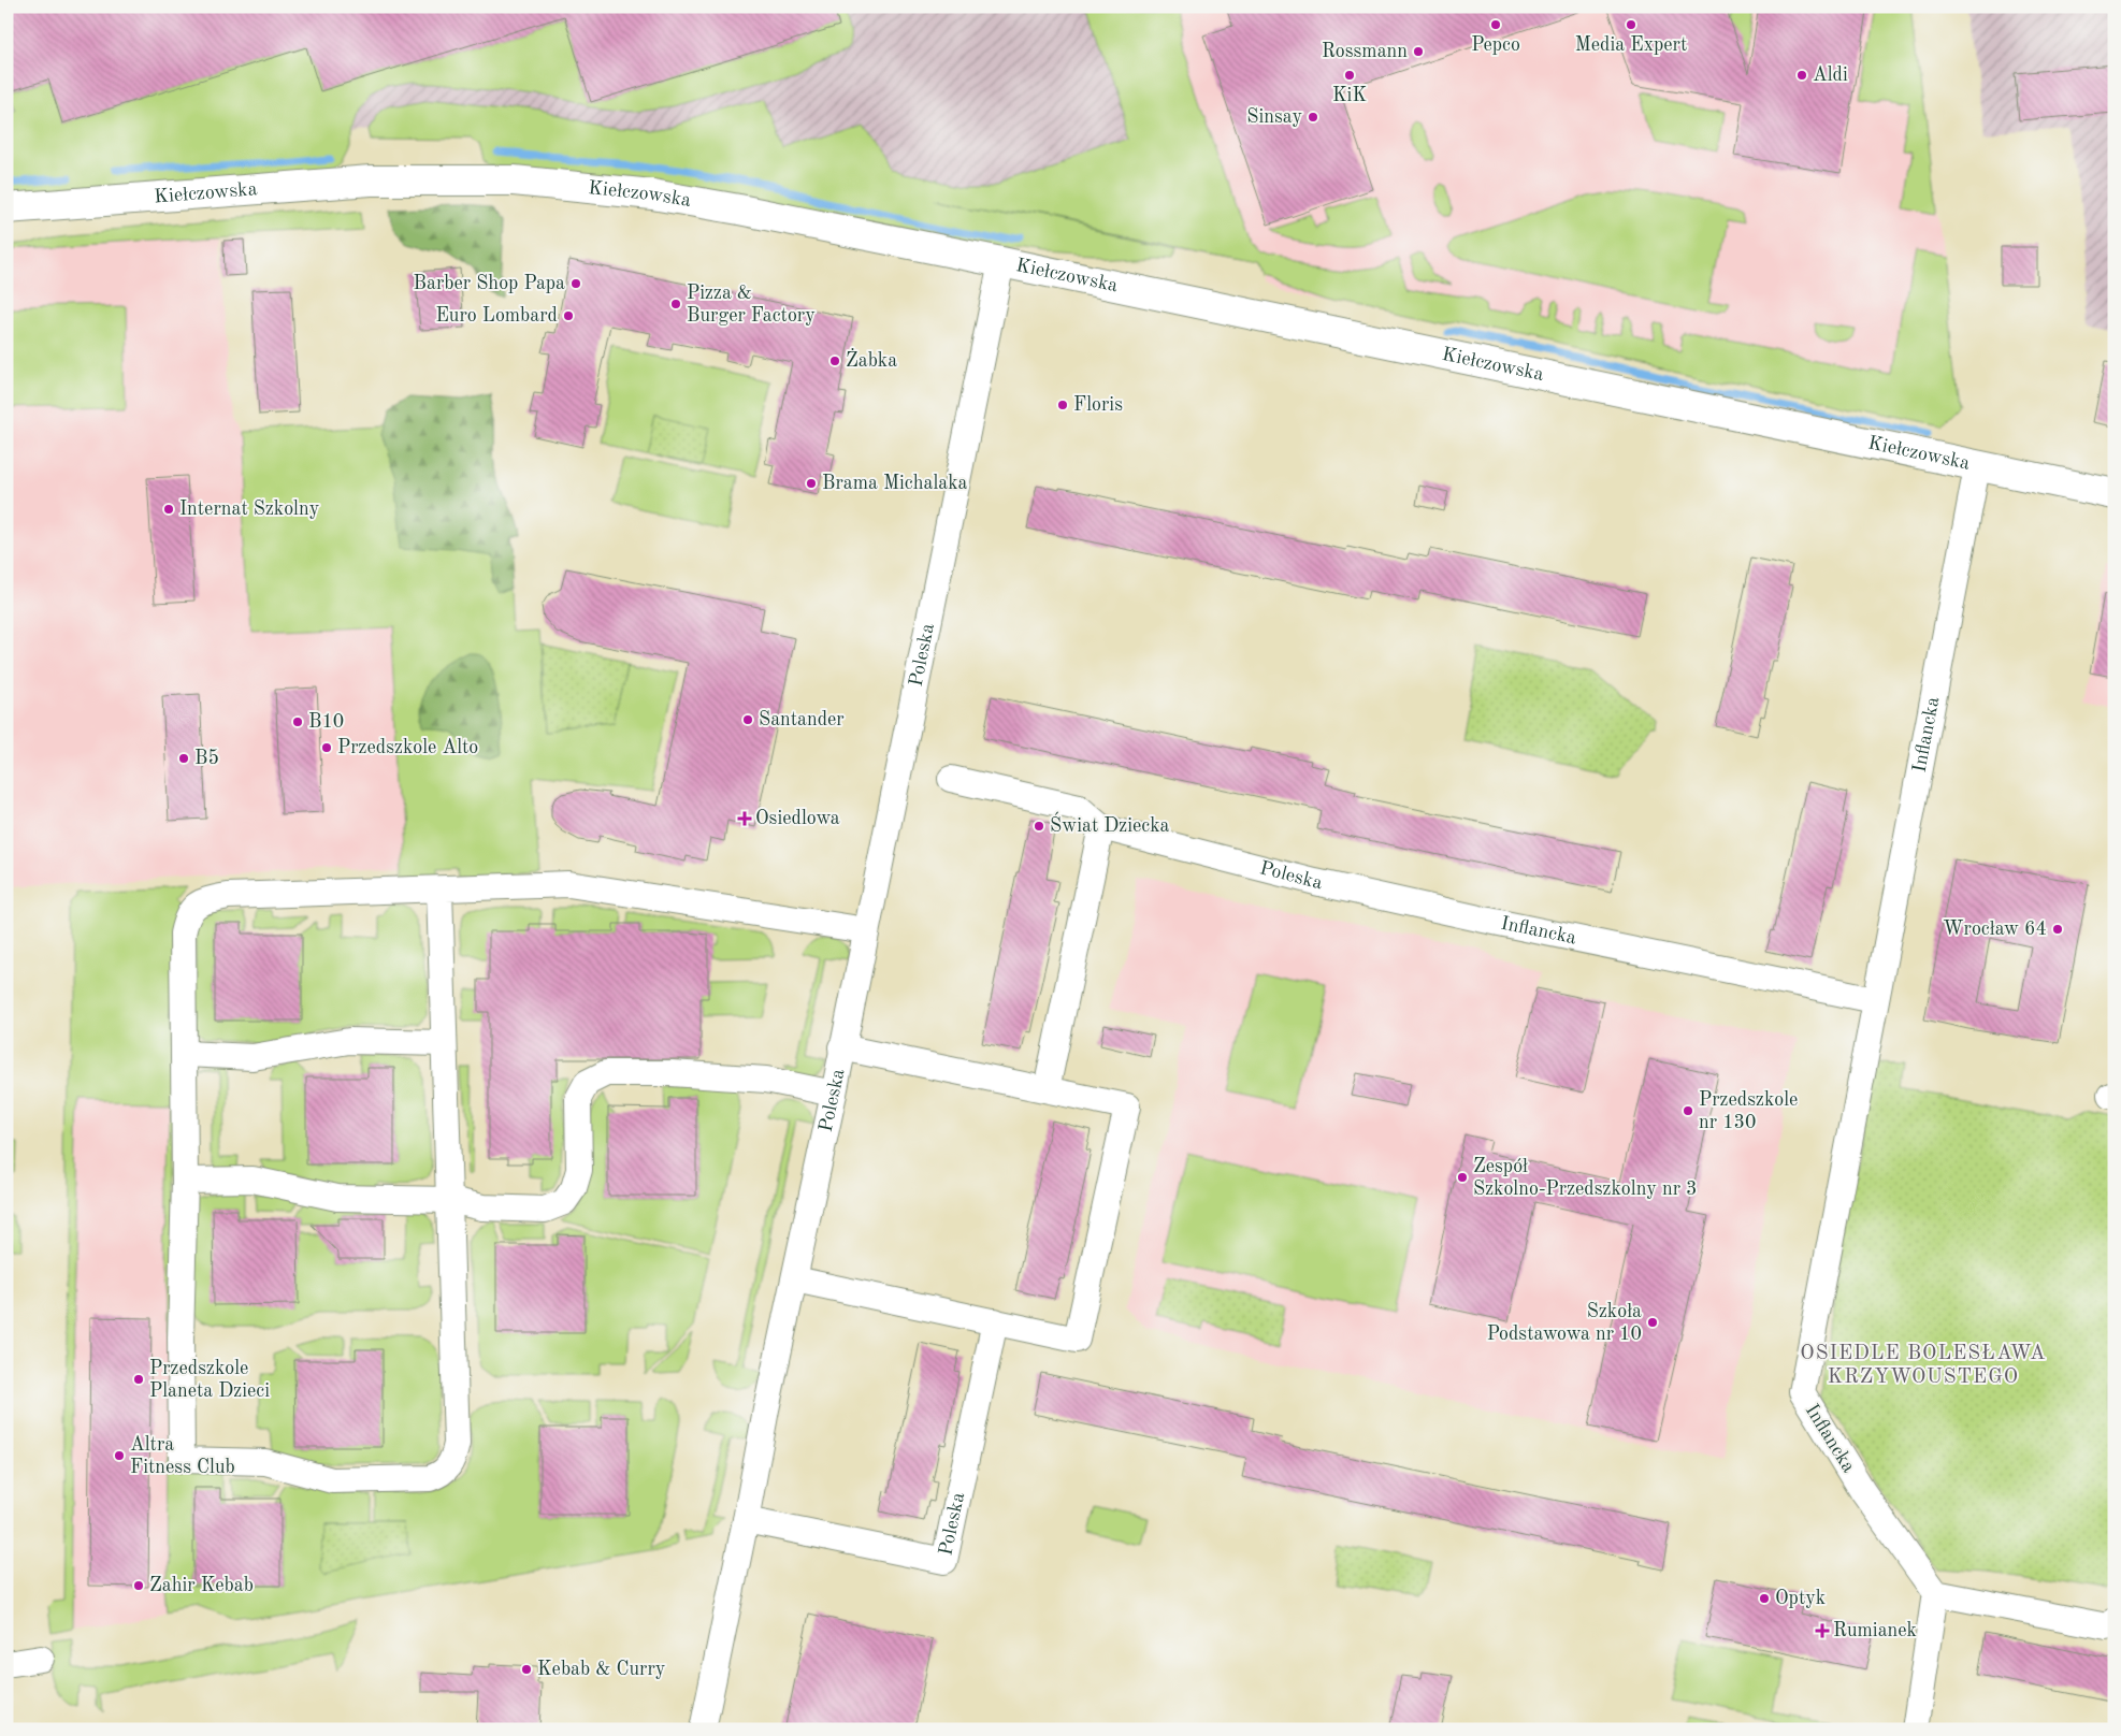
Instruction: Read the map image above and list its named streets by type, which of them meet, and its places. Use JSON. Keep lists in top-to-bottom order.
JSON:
{
  "streets": {
    "street": ["Kiełczowska", "Poleska", "Inflancka"]
  },
  "crossings": [
    ["Kiełczowska", "Poleska"],
    ["Kiełczowska", "Inflancka"],
    ["Poleska", "Inflancka"]
  ],
  "districts": ["OSIEDLE BOLESŁAWA KRZYWOUSTEGO"],
  "places": {
    "other": [
      "Pepco",
      "Media Expert",
      "Rossmann",
      "KiK",
      "Aldi",
      "Sinsay",
      "Barber Shop Papa",
      "Pizza & Burger Factory",
      "Euro Lombard",
      "Żabka",
      "Floris",
      "Brama Michalaka",
      "Internat Szkolny",
      "Santander",
      "B10",
      "Przedszkole Alto",
      "B5",
      "Świat Dziecka",
      "Wrocław 64",
      "Przedszkole nr 130",
      "Zespół Szkolno-Przedszkolny nr 3",
      "Szkoła Podstawowa nr 10",
      "Przedszkole Planeta Dzieci",
      "Altra Fitness Club",
      "Zahir Kebab",
      "Optyk",
      "Kebab & Curry"
    ],
    "health": ["Osiedlowa", "Rumianek"]
  }
}
